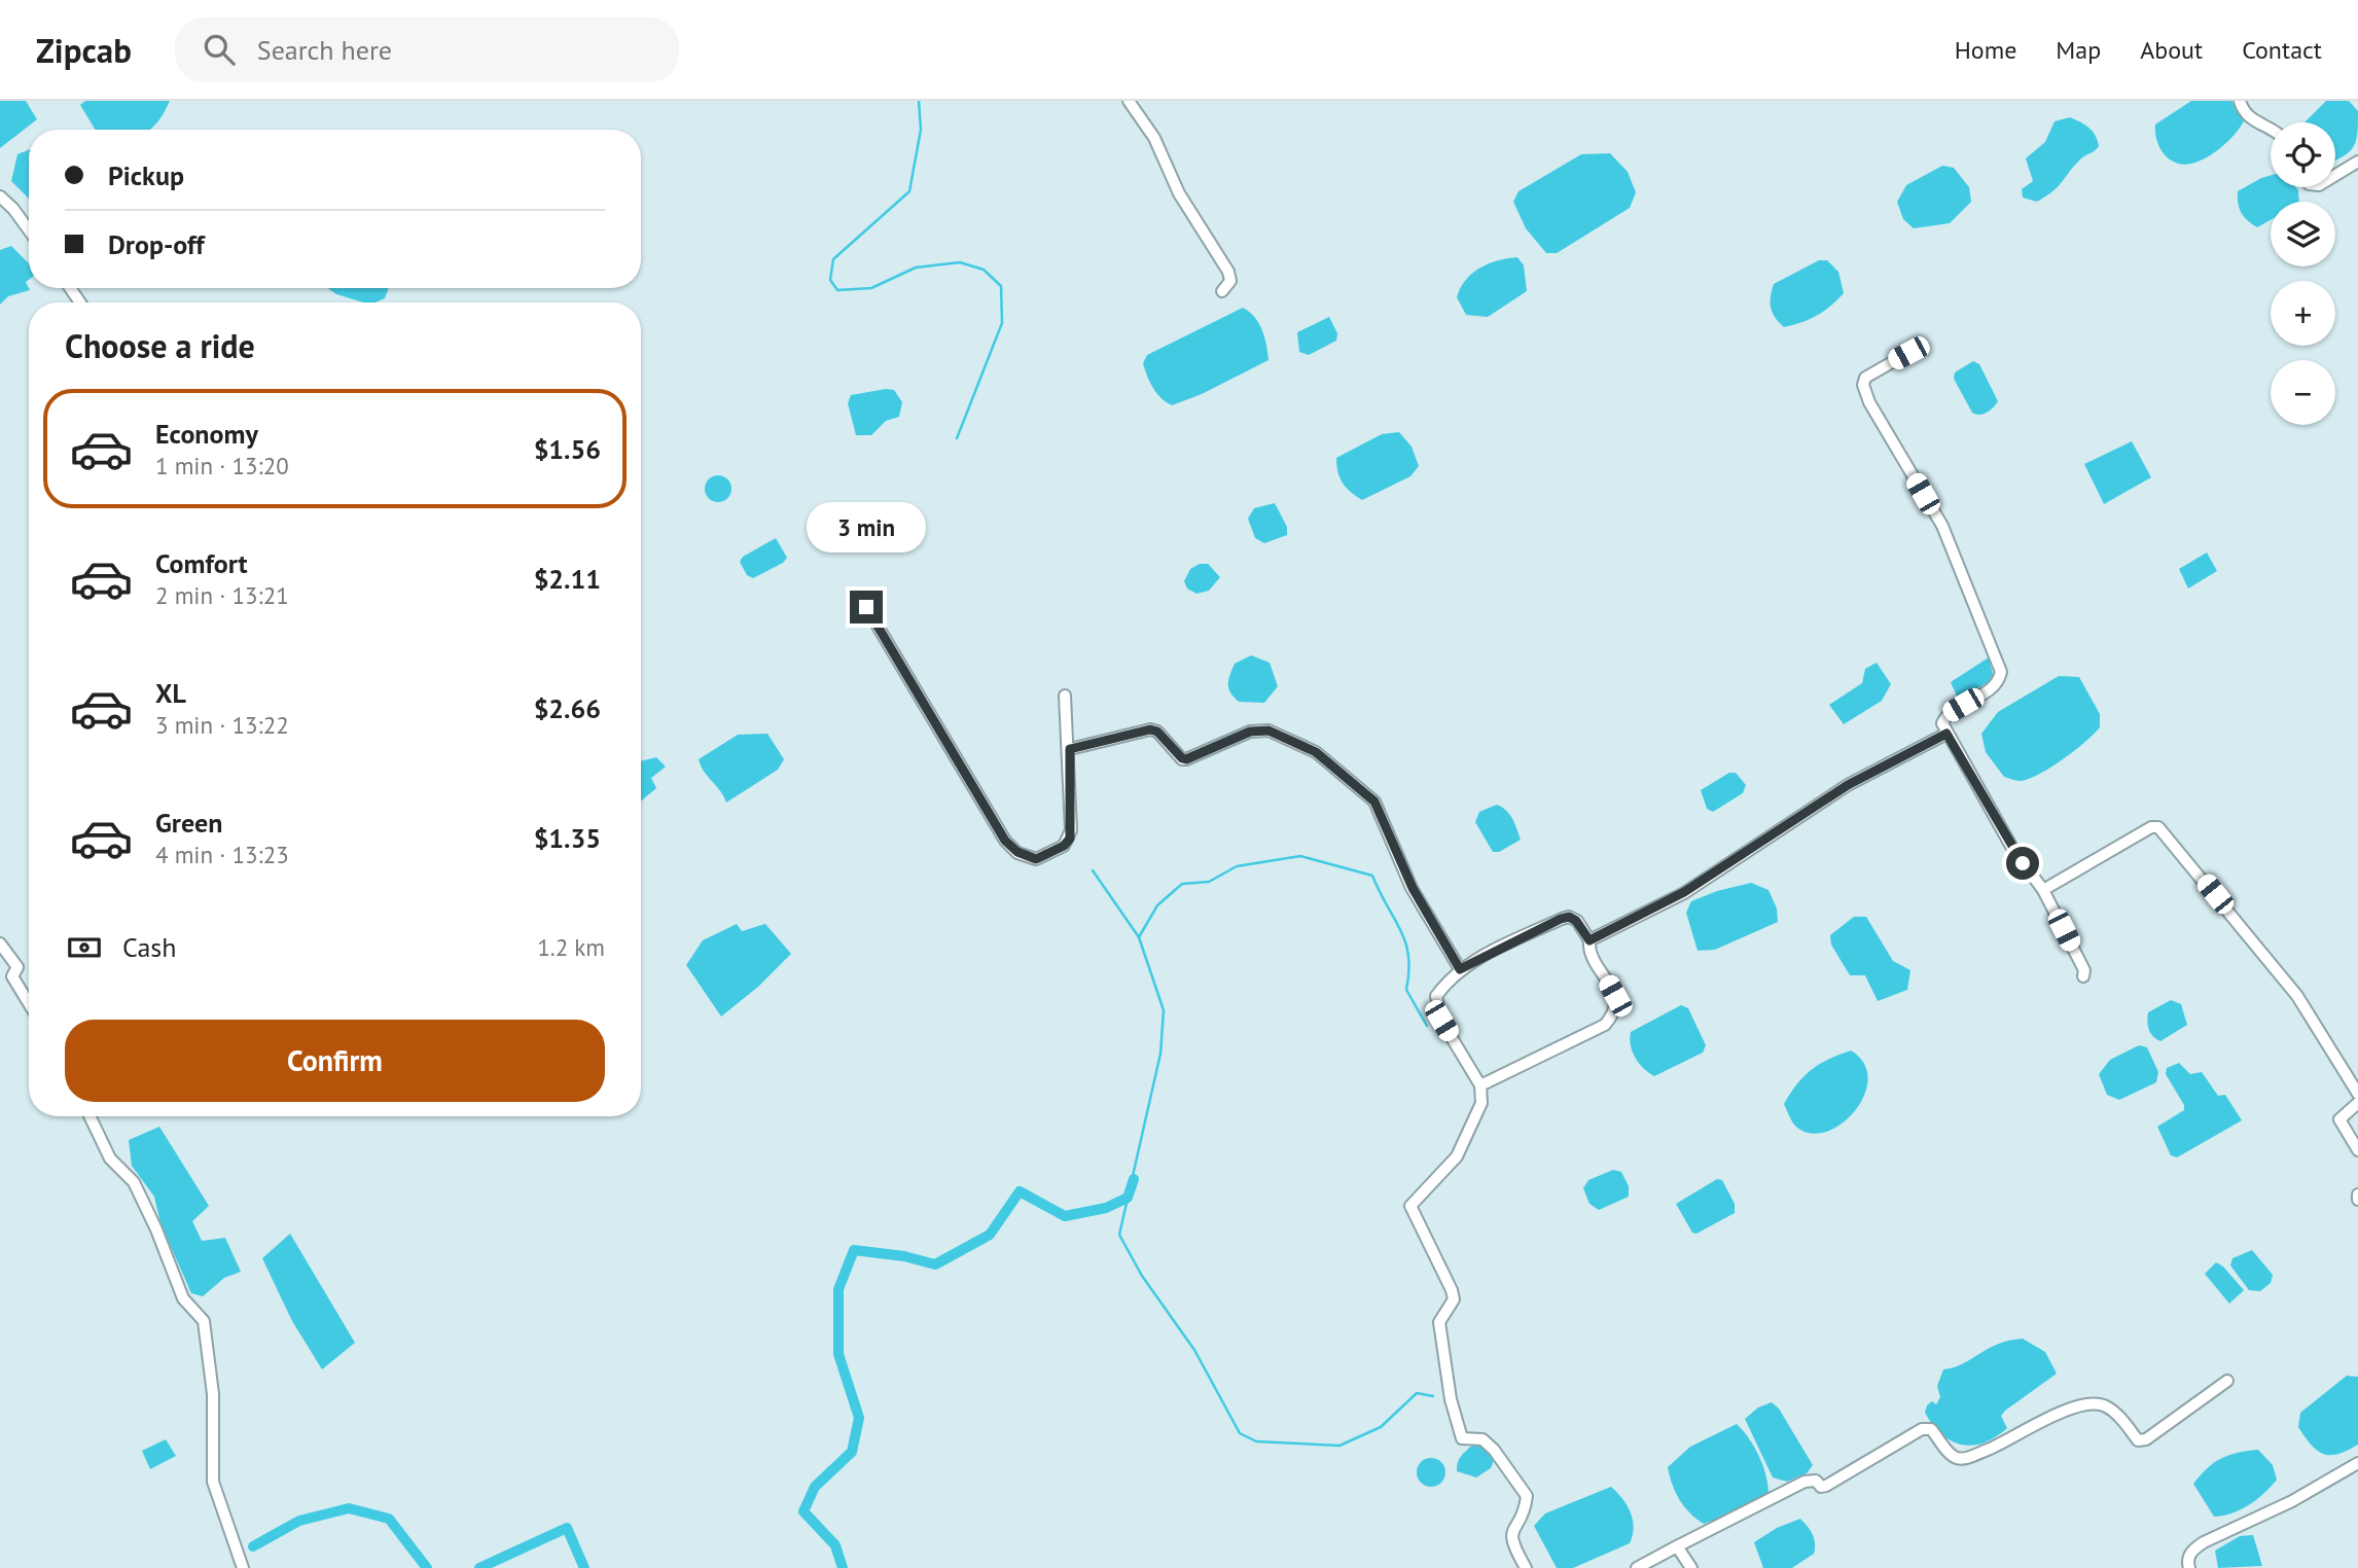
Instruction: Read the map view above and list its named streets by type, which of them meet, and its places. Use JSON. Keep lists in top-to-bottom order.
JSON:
{
  "page": {
    "header": "Zipcab",
    "search": "Search here",
    "nav": [
      "Home",
      "Map",
      "About",
      "Contact"
    ],
    "map_buttons": ["+", "−"],
    "banner": ["Pickup", "Drop-off"],
    "heading": "Choose a ride",
    "list": [
      {
        "name": "Economy",
        "note": "1 min · 13:20",
        "value": "$1.56"
      },
      {
        "name": "Comfort",
        "note": "2 min · 13:21",
        "value": "$2.11"
      },
      {
        "name": "XL",
        "note": "3 min · 13:22",
        "value": "$2.66"
      },
      {
        "name": "Green",
        "note": "4 min · 13:23",
        "value": "$1.35"
      }
    ],
    "bubble": "3 min",
    "pay": ["Cash", "1.2 km"],
    "buttons": "Confirm"
  }
}
